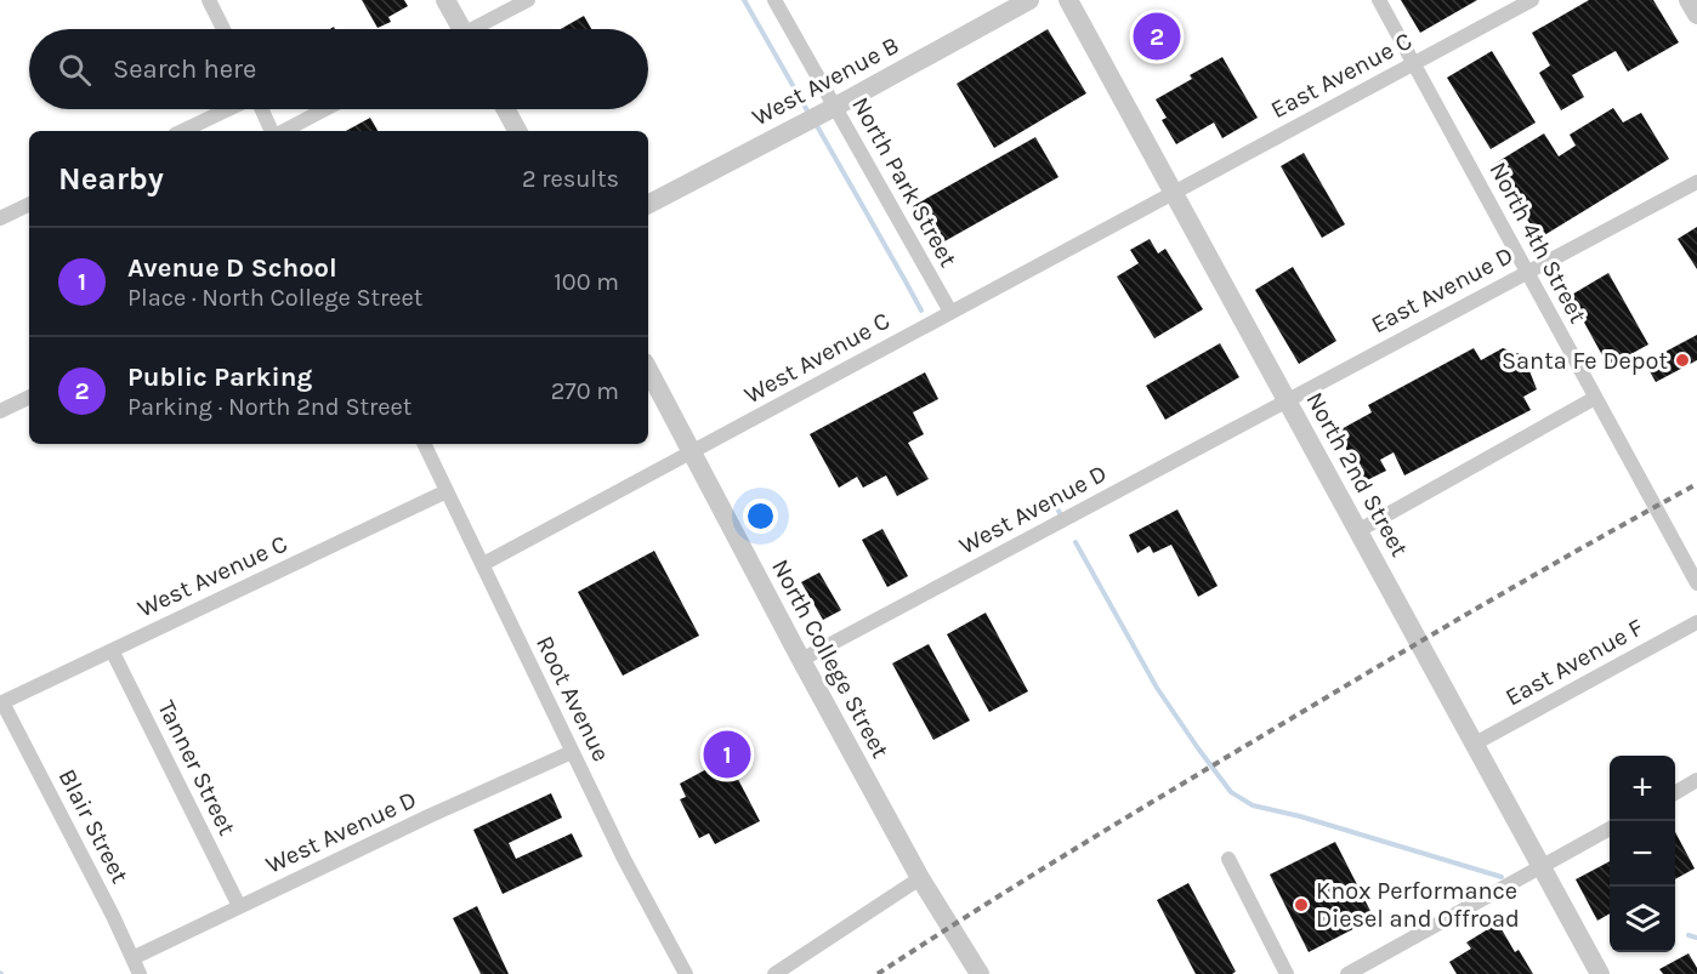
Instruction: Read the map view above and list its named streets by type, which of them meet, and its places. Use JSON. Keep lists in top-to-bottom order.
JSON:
{
  "streets": {
    "street": [
      "East Avenue C",
      "West Avenue B",
      "North Park Street",
      "North 4th Street",
      "East Avenue D",
      "West Avenue C",
      "North 2nd Street",
      "West Avenue D",
      "North College Street",
      "East Avenue F",
      "Root Avenue",
      "Tanner Street",
      "Blair Street"
    ]
  },
  "crossings": [
    ["East Avenue C", "North 4th Street"],
    ["East Avenue C", "West Avenue C"],
    ["East Avenue C", "North 2nd Street"],
    ["West Avenue B", "North Park Street"],
    ["North Park Street", "West Avenue C"],
    ["North 4th Street", "East Avenue D"],
    ["East Avenue D", "North 2nd Street"],
    ["East Avenue D", "West Avenue D"],
    ["West Avenue C", "North 2nd Street"],
    ["West Avenue C", "North College Street"],
    ["West Avenue C", "Root Avenue"],
    ["West Avenue C", "Tanner Street"],
    ["West Avenue C", "Blair Street"],
    ["North 2nd Street", "West Avenue D"],
    ["North 2nd Street", "East Avenue F"],
    ["West Avenue D", "North College Street"],
    ["West Avenue D", "Root Avenue"],
    ["West Avenue D", "Tanner Street"],
    ["West Avenue D", "Blair Street"]
  ],
  "places": ["Santa Fe Depot", "Knox Performance Diesel and Offroad"],
  "page": {
    "pins": ["2", "1"],
    "search": "Search here",
    "heading": ["Nearby", "2 results"],
    "list": [
      {
        "mark": "1",
        "name": "Avenue D School",
        "note": "Place · North College Street",
        "value": "100 m"
      },
      {
        "mark": "2",
        "name": "Public Parking",
        "note": "Parking · North 2nd Street",
        "value": "270 m"
      }
    ],
    "map_buttons": ["+", "−"]
  }
}
